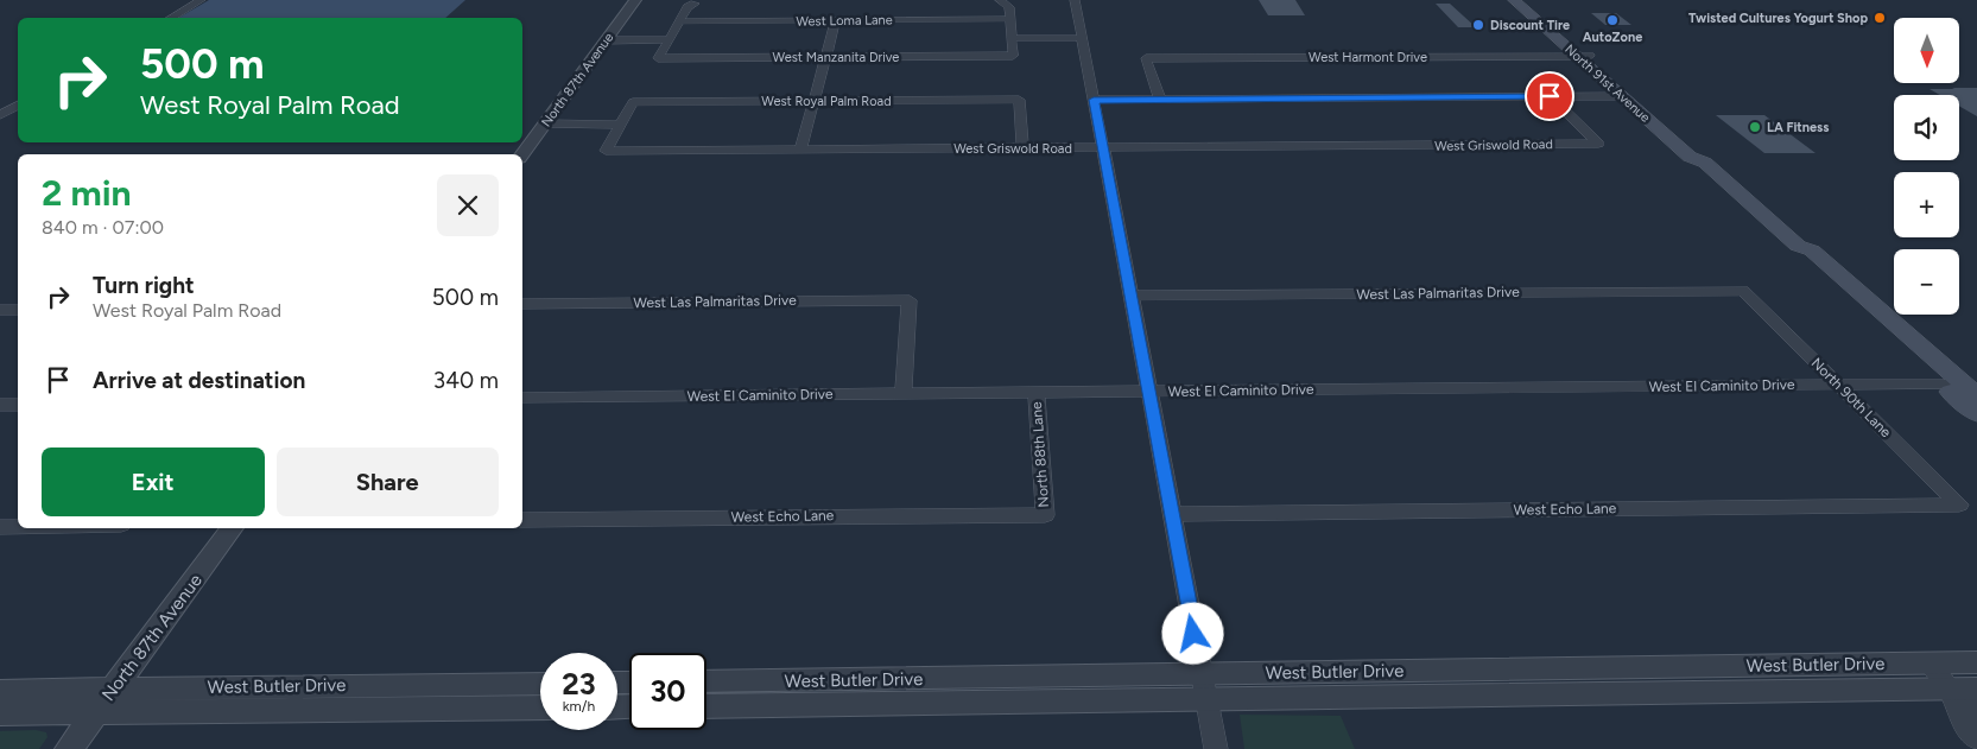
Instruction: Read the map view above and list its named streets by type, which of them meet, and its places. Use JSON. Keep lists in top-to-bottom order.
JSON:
{
  "streets": {
    "main road": ["North 91st Avenue"],
    "street": [
      "West Loma Lane",
      "West Manzanita Drive",
      "West Harmont Drive",
      "North 87th Avenue",
      "West Royal Palm Road",
      "West Griswold Road",
      "West Las Palmaritas Drive",
      "West El Caminito Drive",
      "North 90th Lane",
      "North 88th Lane",
      "West Echo Lane",
      "West Butler Drive"
    ]
  },
  "crossings": [
    ["West Harmont Drive", "North 91st Avenue"],
    ["North 87th Avenue", "West Butler Drive"],
    ["North 91st Avenue", "West El Caminito Drive"],
    ["West Royal Palm Road", "West Griswold Road"],
    ["West Las Palmaritas Drive", "West El Caminito Drive"],
    ["West Las Palmaritas Drive", "North 90th Lane"],
    ["West El Caminito Drive", "North 90th Lane"],
    ["West El Caminito Drive", "North 88th Lane"],
    ["North 90th Lane", "West Echo Lane"],
    ["North 88th Lane", "West Echo Lane"]
  ],
  "places": [
    "Twisted Cultures Yogurt Shop",
    "AutoZone",
    "Discount Tire",
    "LA Fitness"
  ],
  "north": "bottom",
  "page": {
    "map_buttons": ["+", "−"],
    "turn": ["500 m", "West Royal Palm Road"],
    "heading": ["2 min", "840 m · 07:00"],
    "list": [
      {
        "name": "Turn right",
        "note": "West Royal Palm Road",
        "value": "500 m"
      },
      {
        "name": "Arrive at destination",
        "value": "340 m"
      }
    ],
    "buttons": ["Exit", "Share"],
    "speed": "23 km/h",
    "limit": "30"
  }
}
